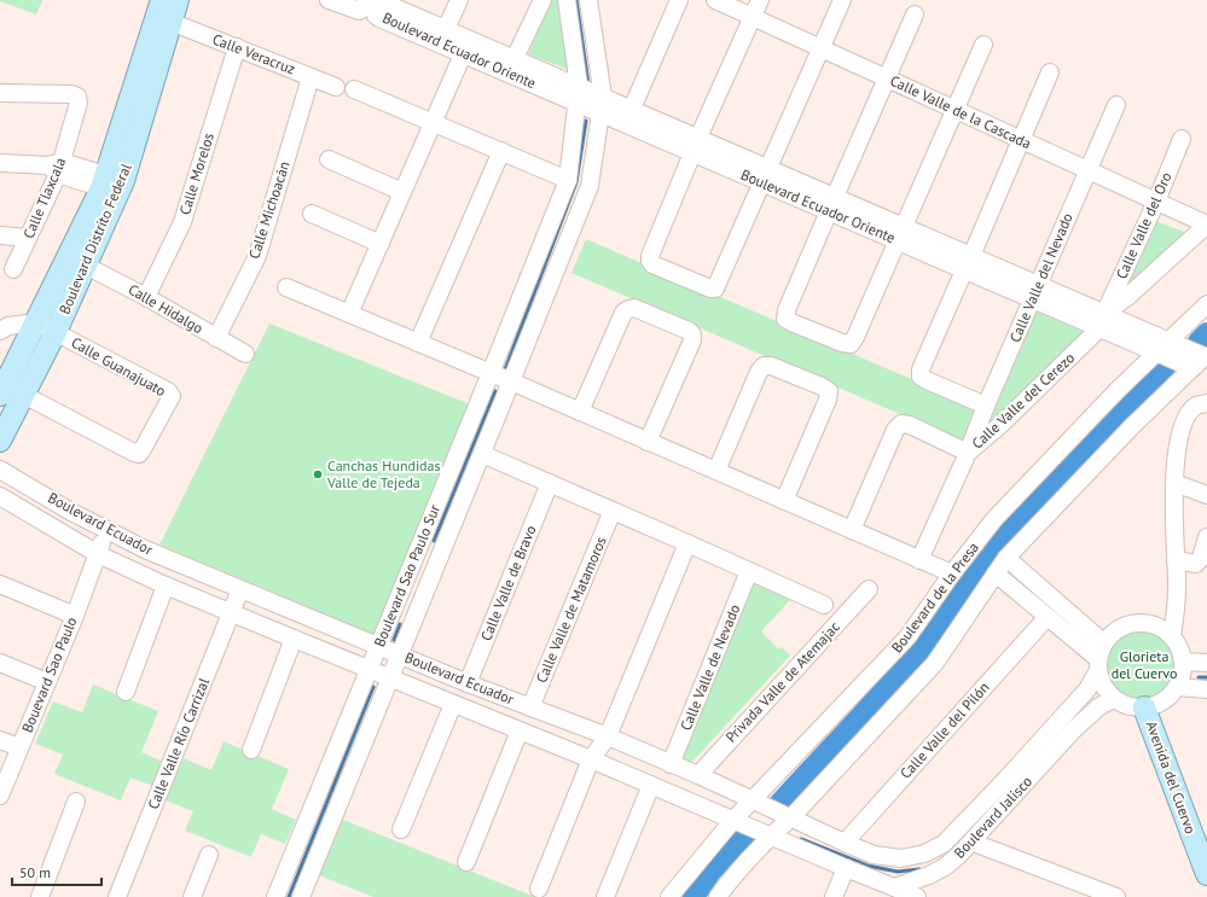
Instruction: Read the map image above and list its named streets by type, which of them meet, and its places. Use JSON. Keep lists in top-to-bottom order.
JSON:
{
  "streets": {
    "main road": ["Boulevard Distrito Federal", "Avenida del Cuervo"],
    "street": [
      "Boulevard Ecuador Oriente",
      "Calle Veracruz",
      "Calle Valle de la Cascada",
      "Calle Morelos",
      "Calle Tlaxcala",
      "Calle Michoacán",
      "Calle Valle del Oro",
      "Calle Valle del Nevado",
      "Calle Hidalgo",
      "Calle Guanajuato",
      "Calle Valle del Cerezo",
      "Boulevard Ecuador",
      "Boulevard Sao Paulo Sur",
      "Calle Valle de Bravo",
      "Boulevard de la Presa",
      "Calle Valle de Matamoros",
      "Calle Valle de Nevado",
      "Bouevard Sao Paulo",
      "Privada Valle de Atemajac",
      "Calle Valle del Pilón",
      "Calle Valle Río Carrizal",
      "Boulevard Jalisco"
    ]
  },
  "crossings": [
    ["Boulevard Ecuador Oriente", "Calle Valle del Oro"],
    ["Boulevard Ecuador Oriente", "Calle Valle del Nevado"],
    ["Boulevard Ecuador Oriente", "Calle Valle del Cerezo"],
    ["Boulevard Ecuador Oriente", "Boulevard Sao Paulo Sur"],
    ["Boulevard Ecuador Oriente", "Boulevard de la Presa"],
    ["Calle Veracruz", "Calle Morelos"],
    ["Calle Veracruz", "Calle Michoacán"],
    ["Calle Veracruz", "Boulevard Distrito Federal"],
    ["Calle Valle de la Cascada", "Calle Valle del Oro"],
    ["Calle Valle de la Cascada", "Calle Valle del Nevado"],
    ["Calle Valle de la Cascada", "Calle Valle del Cerezo"],
    ["Calle Morelos", "Calle Hidalgo"],
    ["Calle Michoacán", "Calle Hidalgo"],
    ["Calle Valle del Oro", "Calle Valle del Cerezo"],
    ["Boulevard Distrito Federal", "Calle Hidalgo"],
    ["Boulevard Distrito Federal", "Calle Guanajuato"],
    ["Calle Valle del Nevado", "Calle Valle del Cerezo"],
    ["Boulevard Ecuador", "Boulevard Sao Paulo Sur"],
    ["Boulevard Ecuador", "Calle Valle de Bravo"],
    ["Boulevard Ecuador", "Boulevard de la Presa"],
    ["Boulevard Ecuador", "Calle Valle de Matamoros"],
    ["Boulevard Ecuador", "Calle Valle de Nevado"],
    ["Boulevard Ecuador", "Bouevard Sao Paulo"],
    ["Boulevard Ecuador", "Privada Valle de Atemajac"],
    ["Boulevard Ecuador", "Calle Valle Río Carrizal"],
    ["Boulevard Ecuador", "Boulevard Jalisco"],
    ["Calle Valle del Pilón", "Boulevard Jalisco"],
    ["Avenida del Cuervo", "Boulevard Jalisco"]
  ],
  "parks": ["Glorieta del Cuervo"],
  "places": ["Canchas Hundidas Valle de Tejeda"],
  "scale_bar": "50 m"
}
